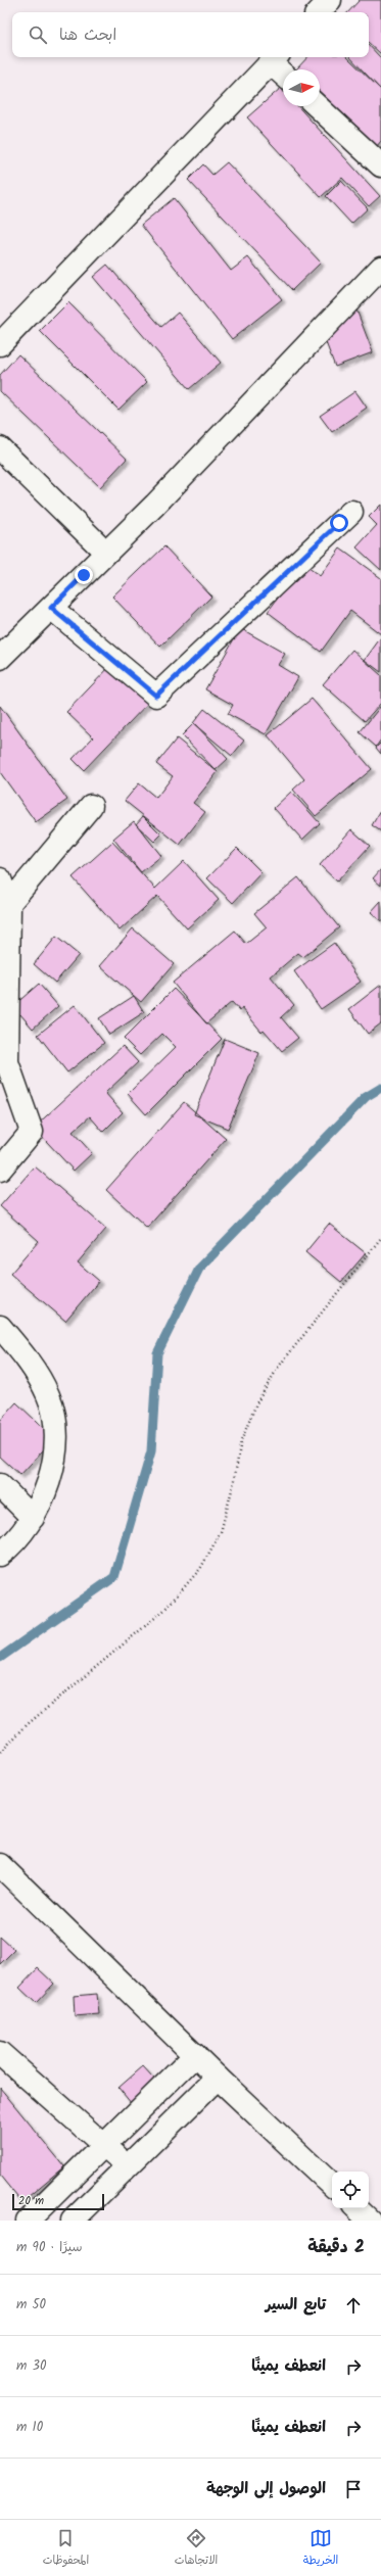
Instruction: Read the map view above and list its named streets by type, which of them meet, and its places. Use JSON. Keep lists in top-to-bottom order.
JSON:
{
  "scale_bar": "20 m",
  "north": "right",
  "page": {
    "search": "ابحث هنا",
    "scale": "20 m",
    "heading": ["2 دقيقة", "سيرًا · 90 m"],
    "list": [
      ["تابع السير", "50 m"],
      ["انعطف يمينًا", "30 m"],
      ["انعطف يمينًا", "10 m"],
      "الوصول إلى الوجهة"
    ],
    "nav": ["الخريطة", "الاتجاهات", "المحفوظات"]
  }
}
